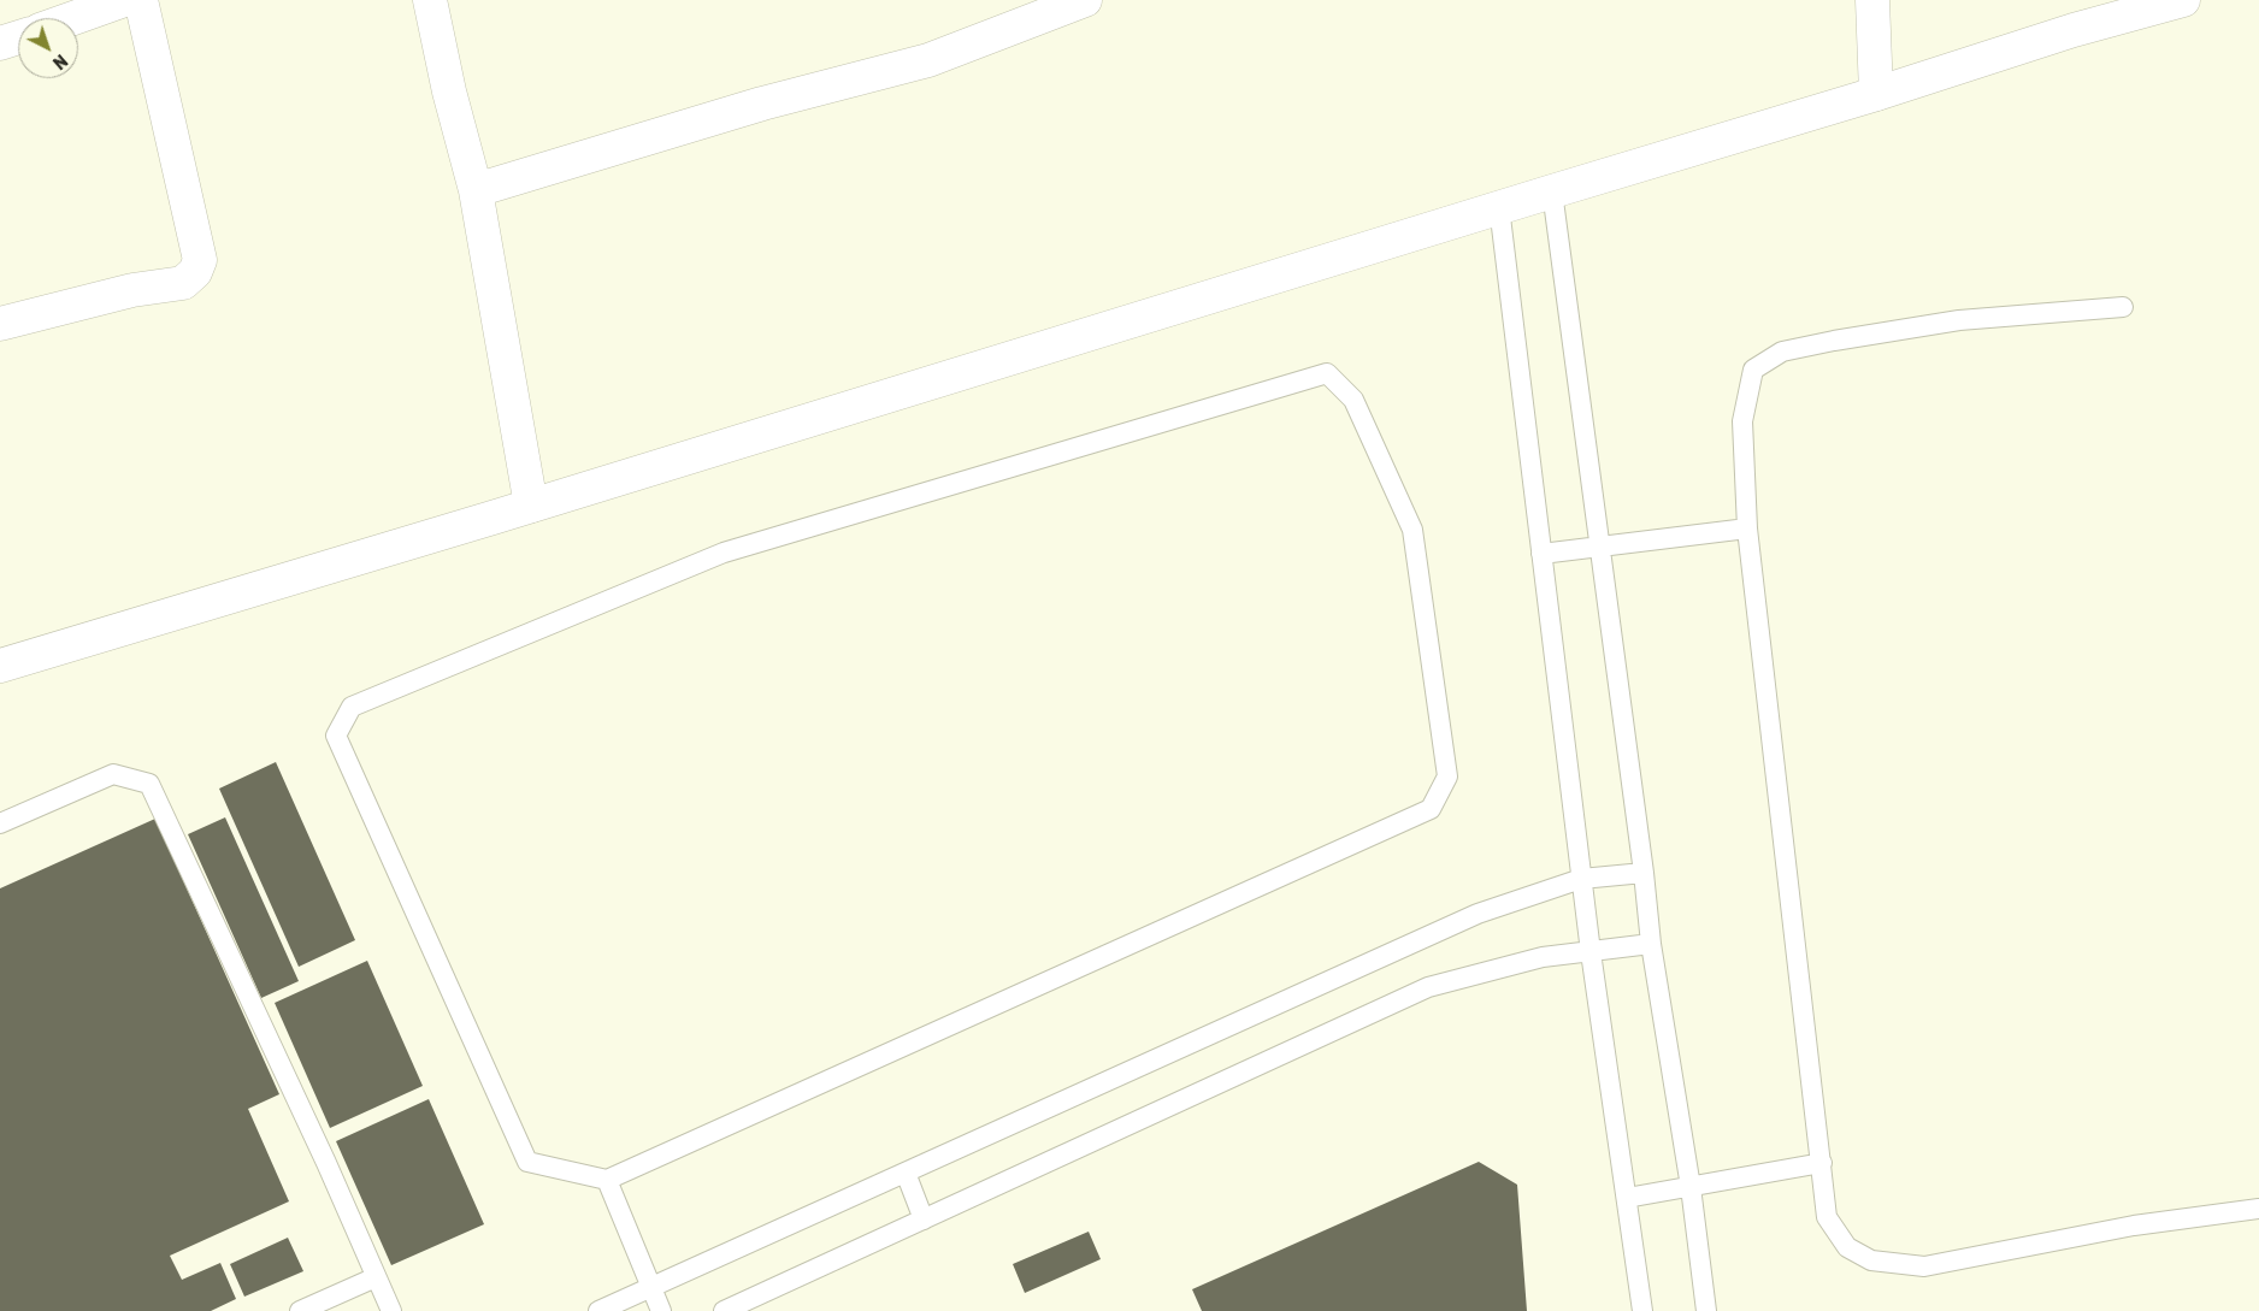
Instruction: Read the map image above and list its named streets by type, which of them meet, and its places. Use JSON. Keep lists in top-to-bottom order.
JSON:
{
  "north": "bottom right"
}
